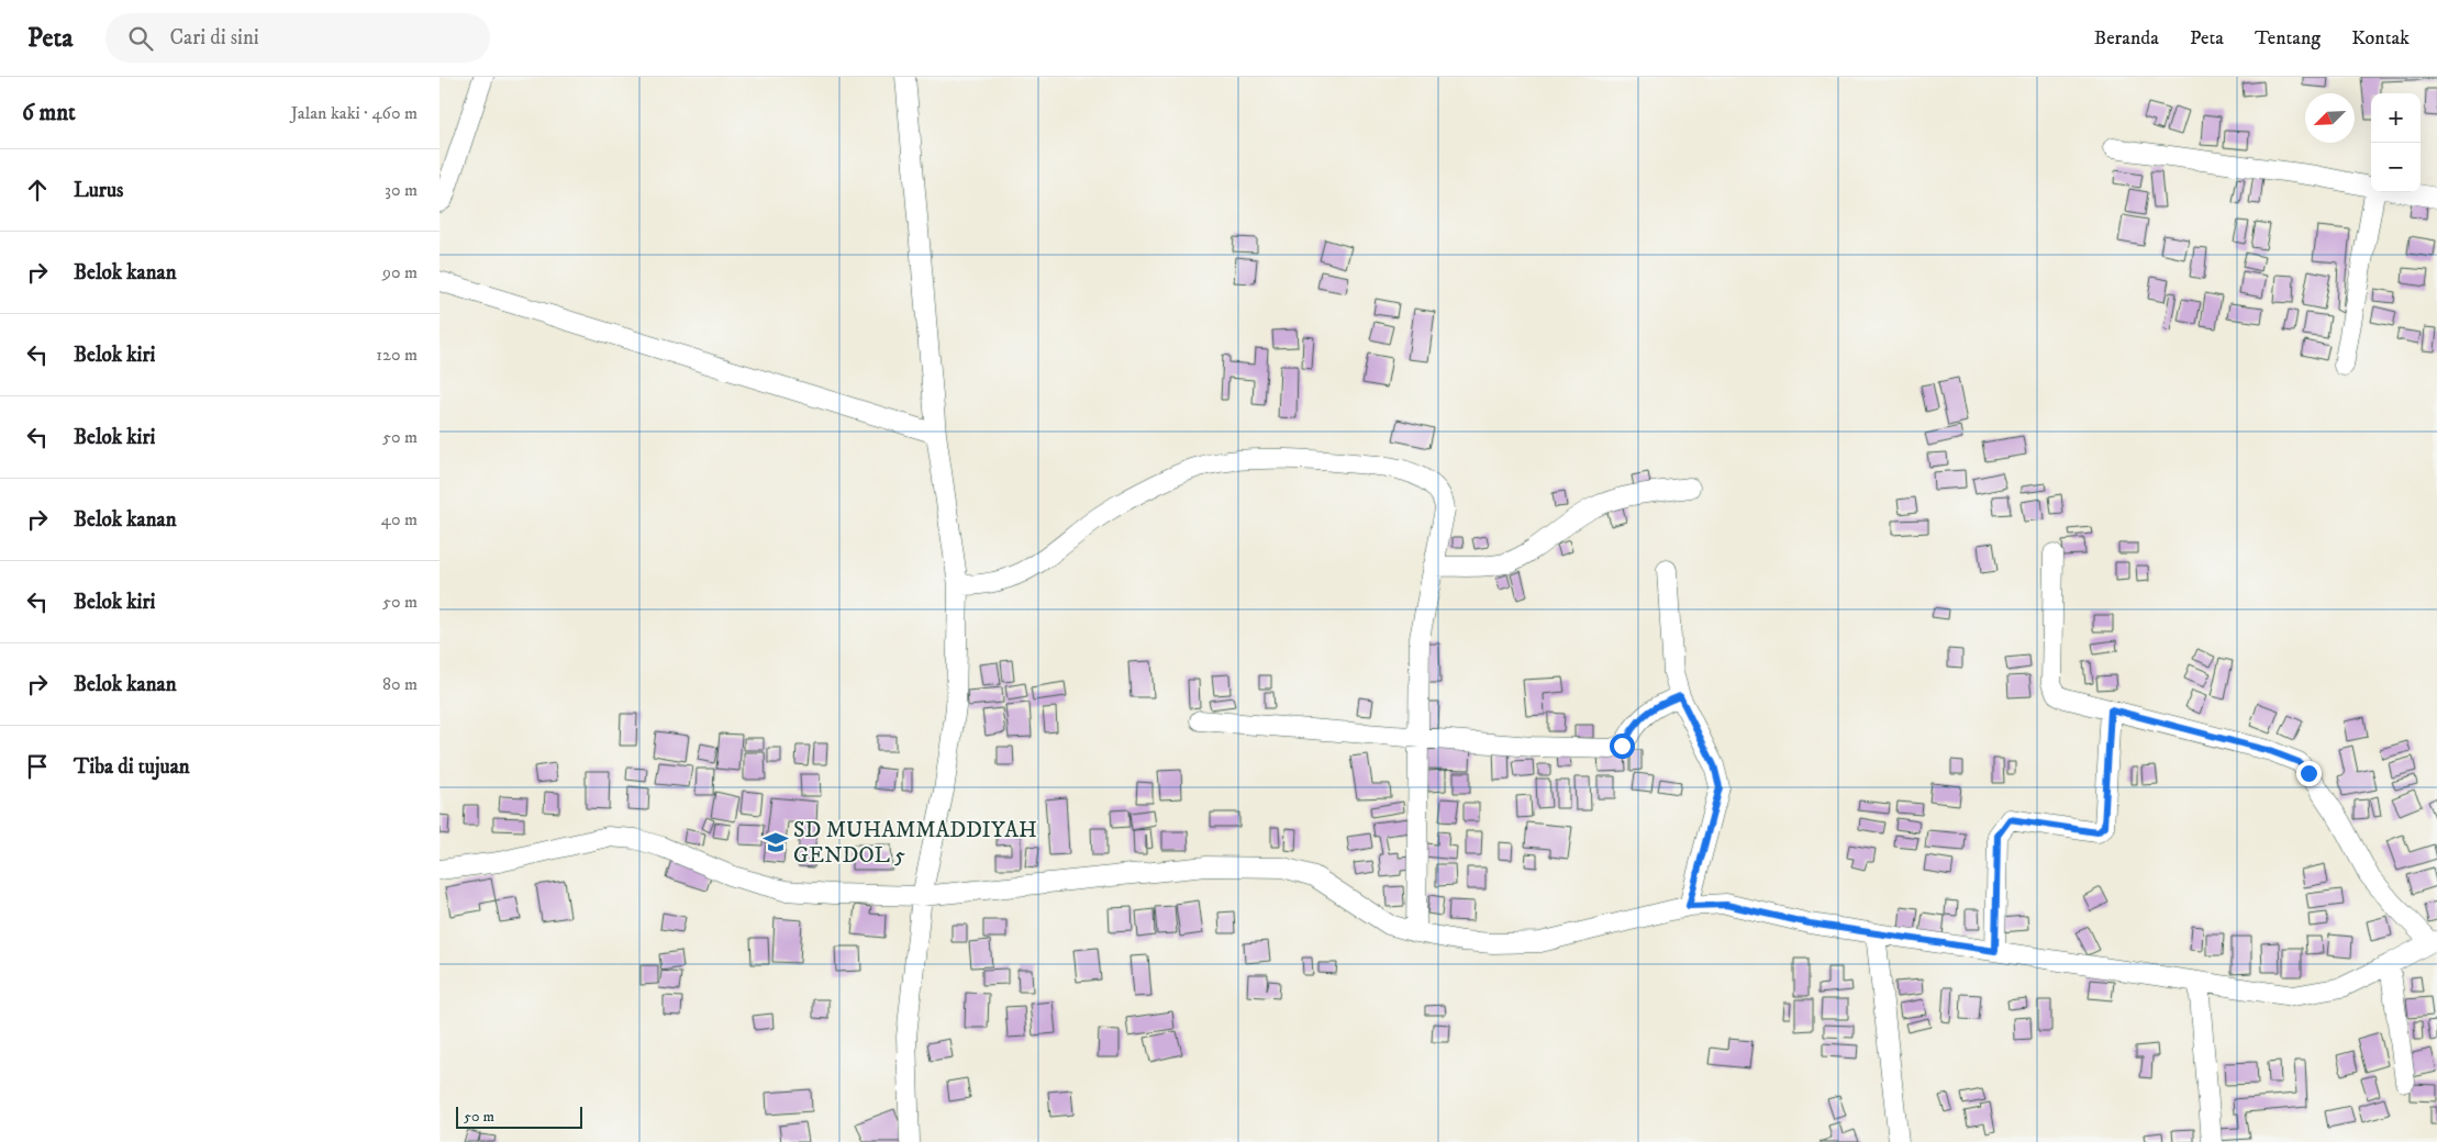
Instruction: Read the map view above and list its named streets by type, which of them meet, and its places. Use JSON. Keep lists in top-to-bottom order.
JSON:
{
  "places": {
    "school or university": ["SD MUHAMMADDIYAH GENDOL 5"]
  },
  "scale_bar": "50 m",
  "north": "bottom left",
  "page": {
    "header": "Peta",
    "search": "Cari di sini",
    "nav": [
      "Beranda",
      "Peta",
      "Tentang",
      "Kontak"
    ],
    "heading": ["6 mnt", "Jalan kaki · 460 m"],
    "map_buttons": ["+", "−"],
    "list": [
      ["Lurus", "30 m"],
      ["Belok kanan", "90 m"],
      ["Belok kiri", "120 m"],
      ["Belok kiri", "50 m"],
      ["Belok kanan", "40 m"],
      ["Belok kiri", "50 m"],
      ["Belok kanan", "80 m"],
      "Tiba di tujuan"
    ],
    "scale": "50 m"
  }
}
